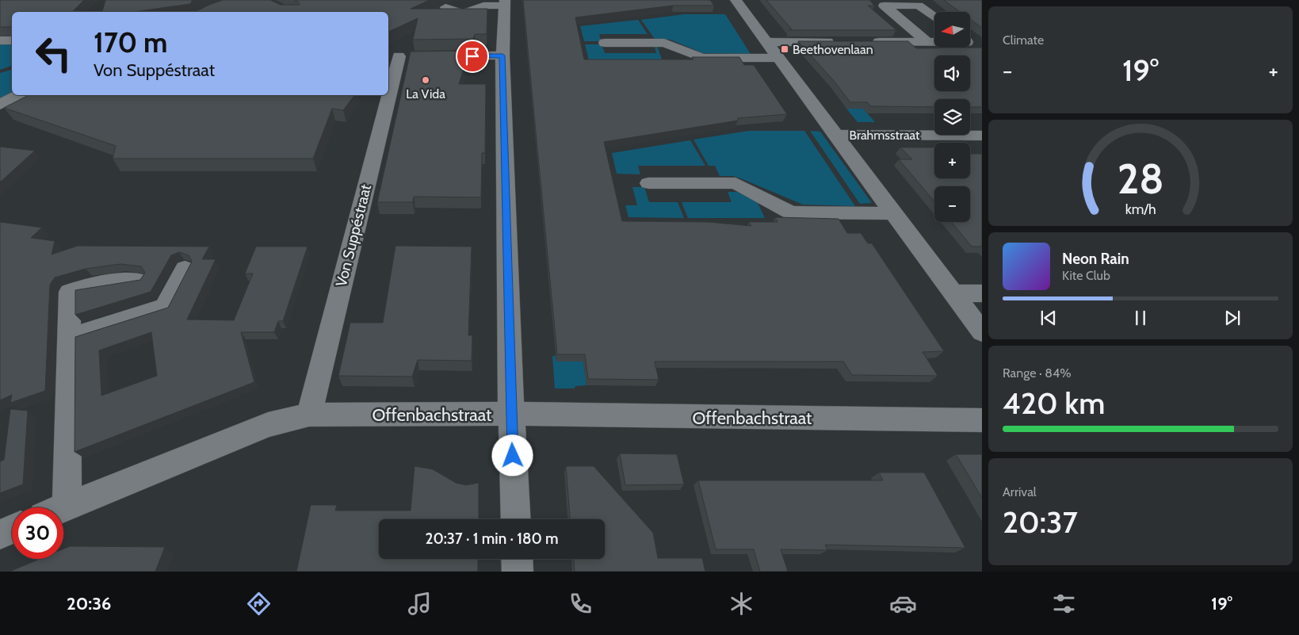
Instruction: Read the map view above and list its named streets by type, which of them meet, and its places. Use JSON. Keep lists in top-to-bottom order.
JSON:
{
  "streets": {
    "street": ["Brahmsstraat", "Von Suppéstraat", "Offenbachstraat"]
  },
  "crossings": [
    ["Von Suppéstraat", "Offenbachstraat"]
  ],
  "places": {
    "transit": ["Beethovenlaan"],
    "other": ["La Vida"]
  },
  "north": "left",
  "page": {
    "tile": [
      "Climate",
      ["Range · 84%", "420 km"],
      ["Arrival", "20:37"]
    ],
    "map_buttons": ["+", "−"],
    "turn": ["170 m", "Von Suppéstraat"],
    "heat": ["−", "19°", "+"],
    "song": ["Neon Rain", "Kite Club"],
    "limit": "30",
    "trip": "20:37 · 1 min · 180 m",
    "tabs": ["20:36", "19°"],
    "gauge": ["28", "km/h"]
  }
}
